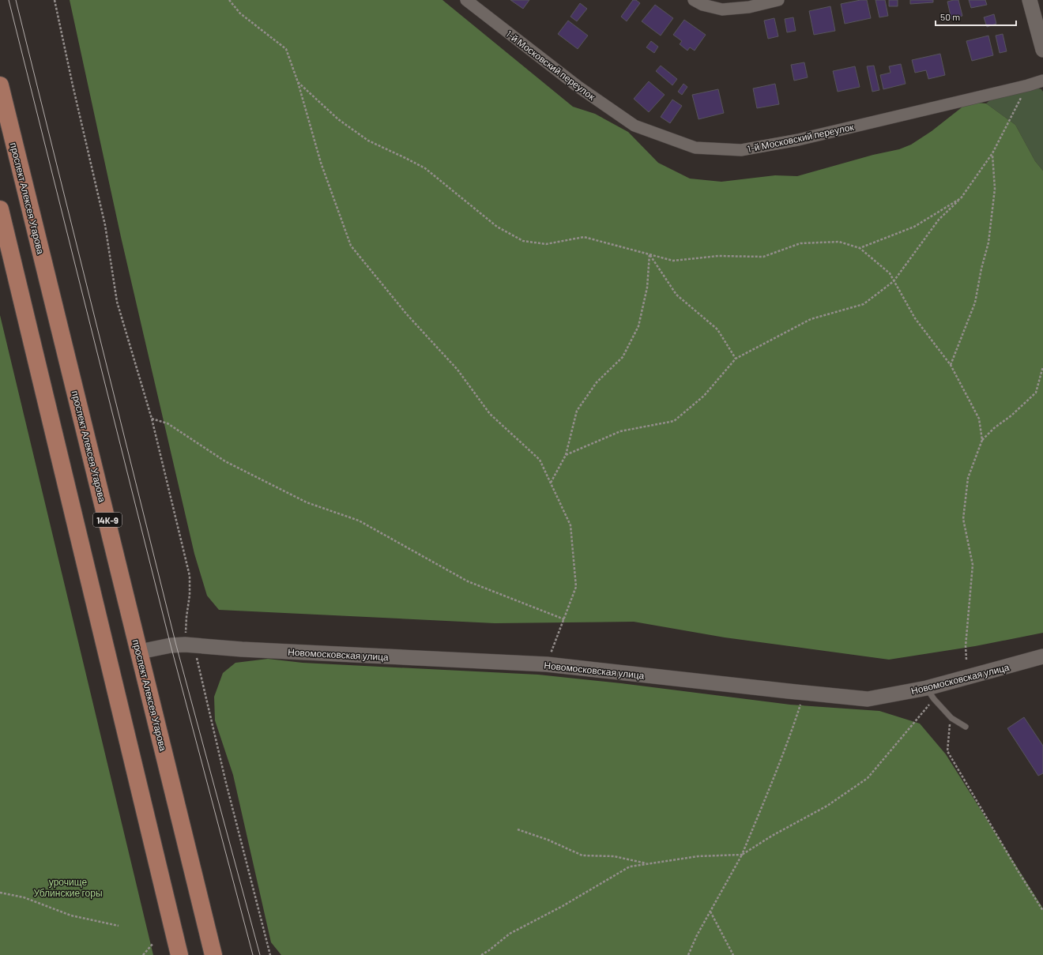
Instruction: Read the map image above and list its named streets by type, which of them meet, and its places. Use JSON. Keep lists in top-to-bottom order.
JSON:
{
  "streets": {
    "main road": ["проспект Алексея Угарова", "14К-9"],
    "street": ["1-й Московский переулок", "Новомосковская улица"]
  },
  "crossings": [
    ["проспект Алексея Угарова", "Новомосковская улица"]
  ],
  "parks": ["урочище Ублинские горы"],
  "scale_bar": "50 m"
}
